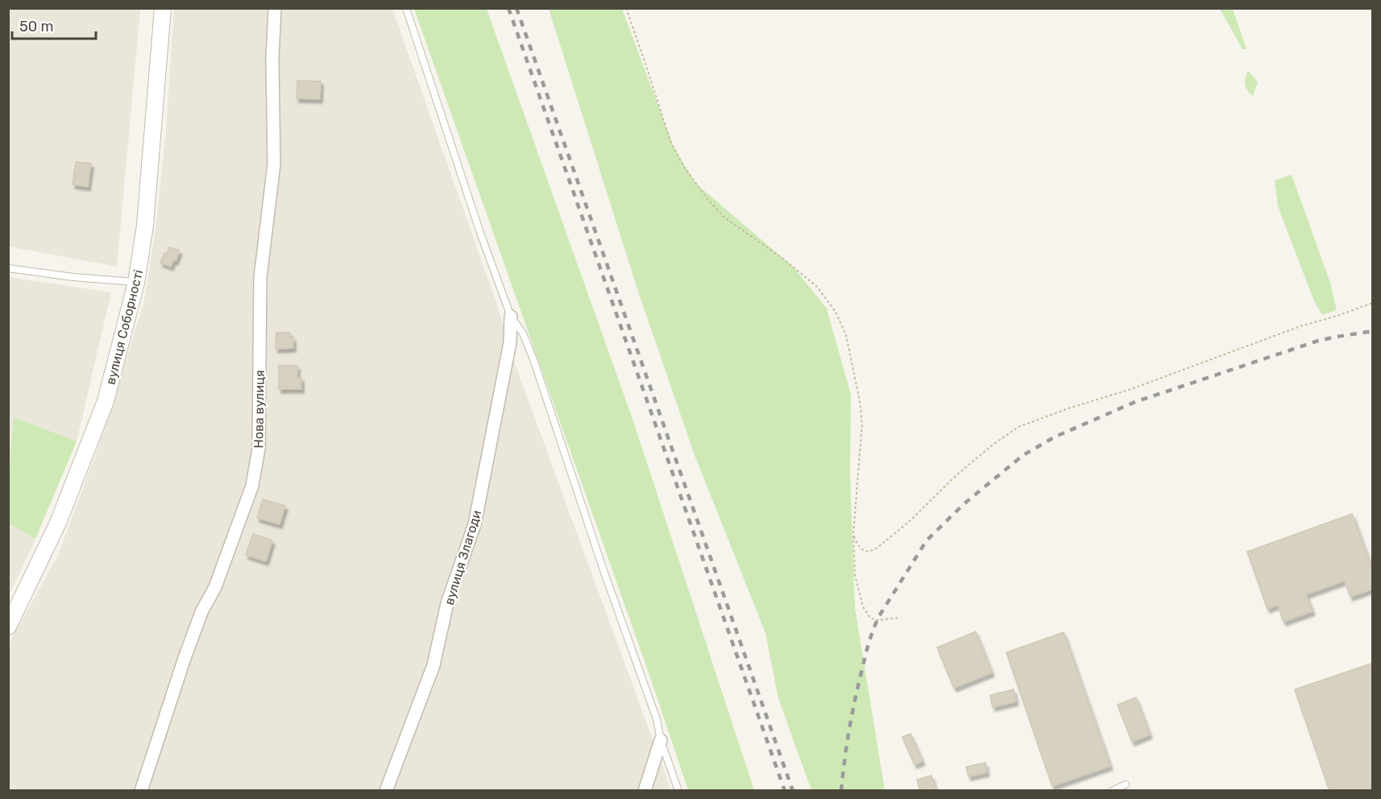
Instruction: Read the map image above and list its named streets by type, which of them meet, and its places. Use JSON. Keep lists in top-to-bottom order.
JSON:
{
  "streets": {
    "street": ["вулиця Соборності", "Нова вулиця", "вулиця Злагоди"]
  },
  "scale_bar": "50 m"
}
